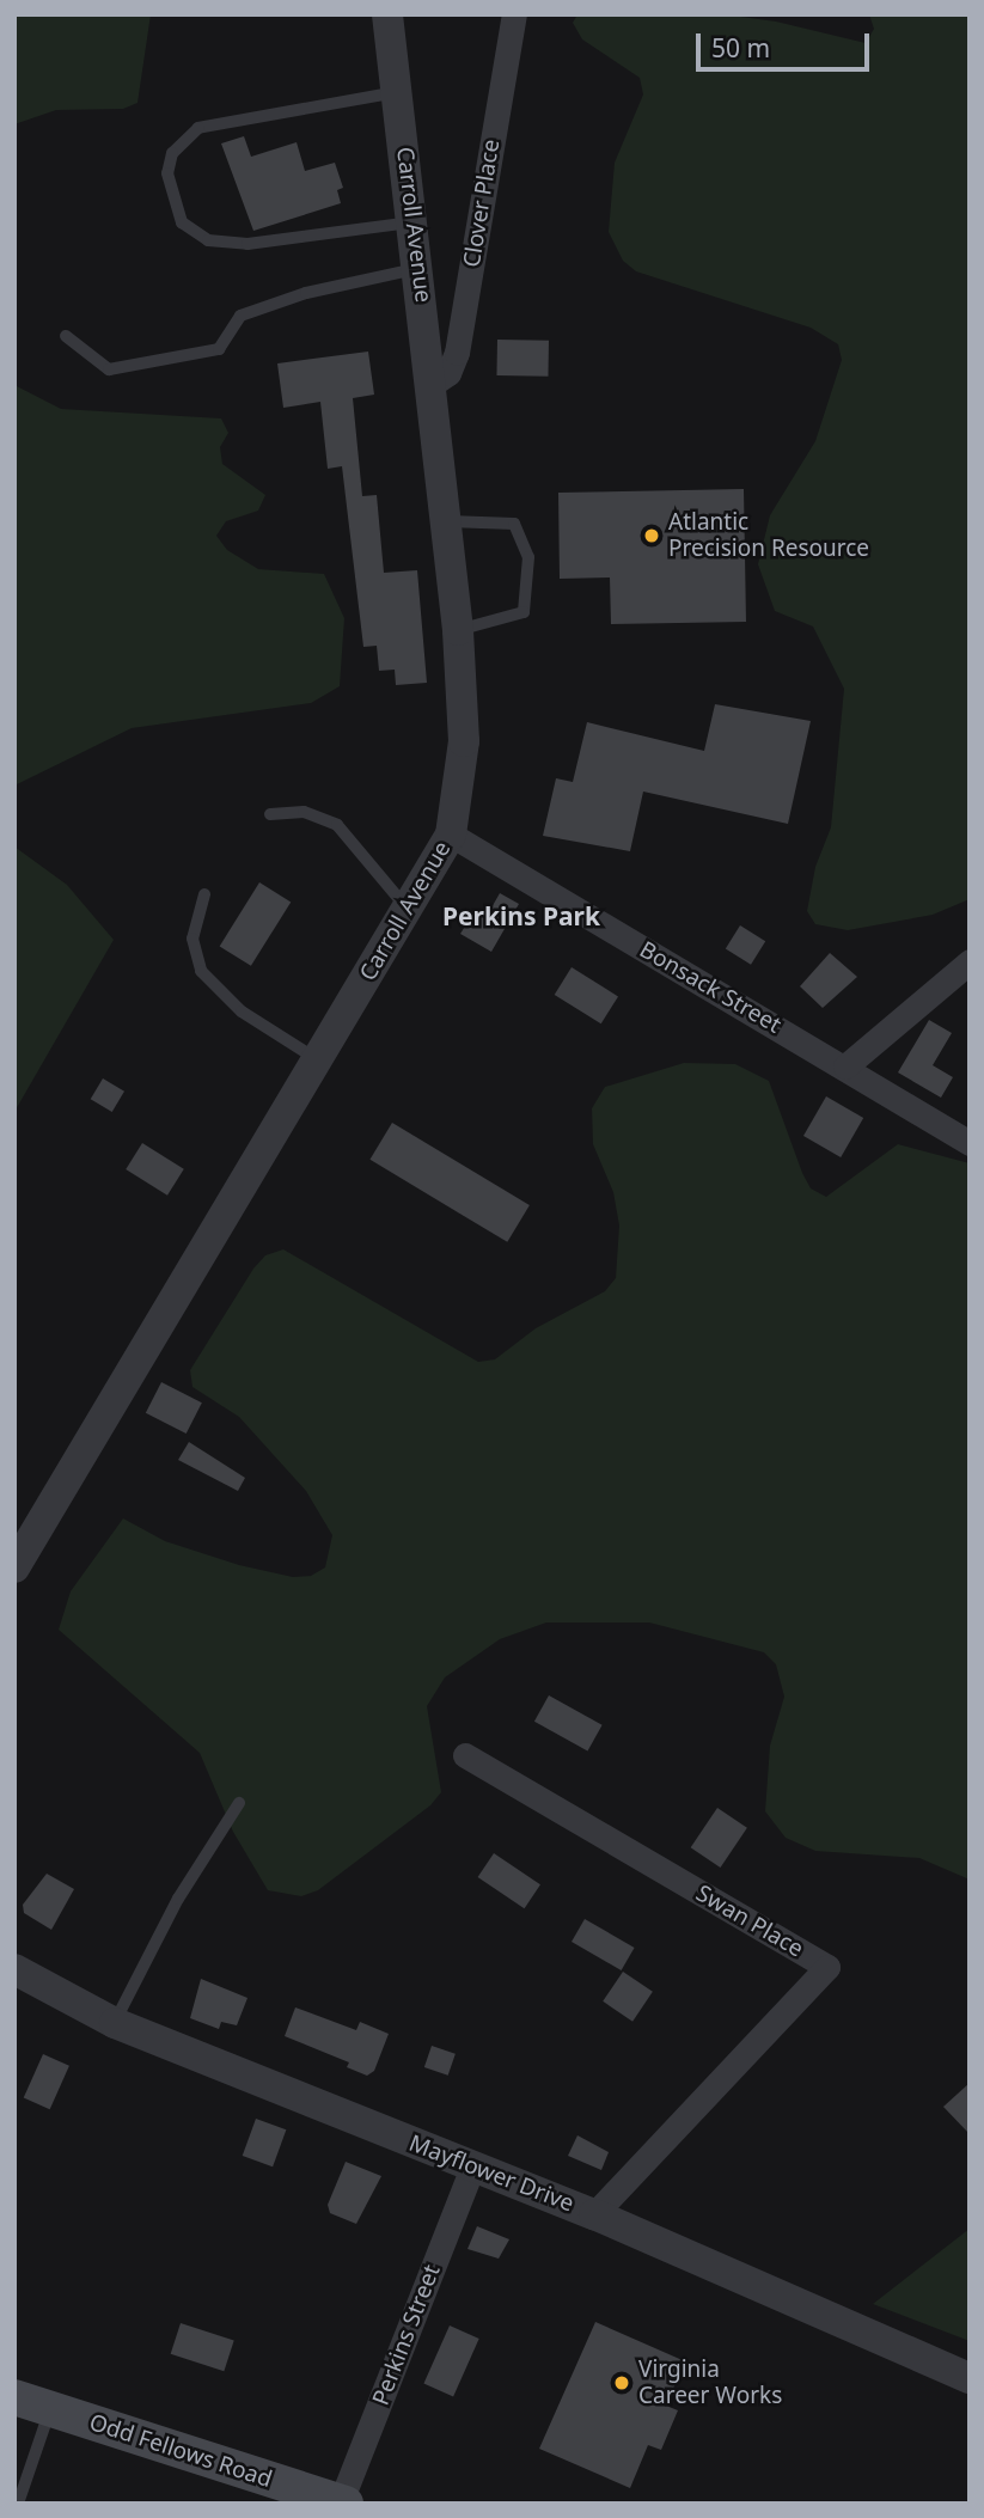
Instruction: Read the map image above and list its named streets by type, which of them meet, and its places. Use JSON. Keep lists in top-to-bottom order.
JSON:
{
  "streets": {
    "main road": ["Odd Fellows Road"],
    "street": [
      "Clover Place",
      "Carroll Avenue",
      "Bonsack Street",
      "Swan Place",
      "Mayflower Drive",
      "Perkins Street"
    ]
  },
  "crossings": [
    ["Clover Place", "Carroll Avenue"],
    ["Carroll Avenue", "Bonsack Street"],
    ["Swan Place", "Mayflower Drive"],
    ["Mayflower Drive", "Perkins Street"],
    ["Perkins Street", "Odd Fellows Road"]
  ],
  "districts": ["Perkins Park"],
  "places": ["Atlantic Precision Resource", "Virginia Career Works"],
  "scale_bar": "50 m"
}
